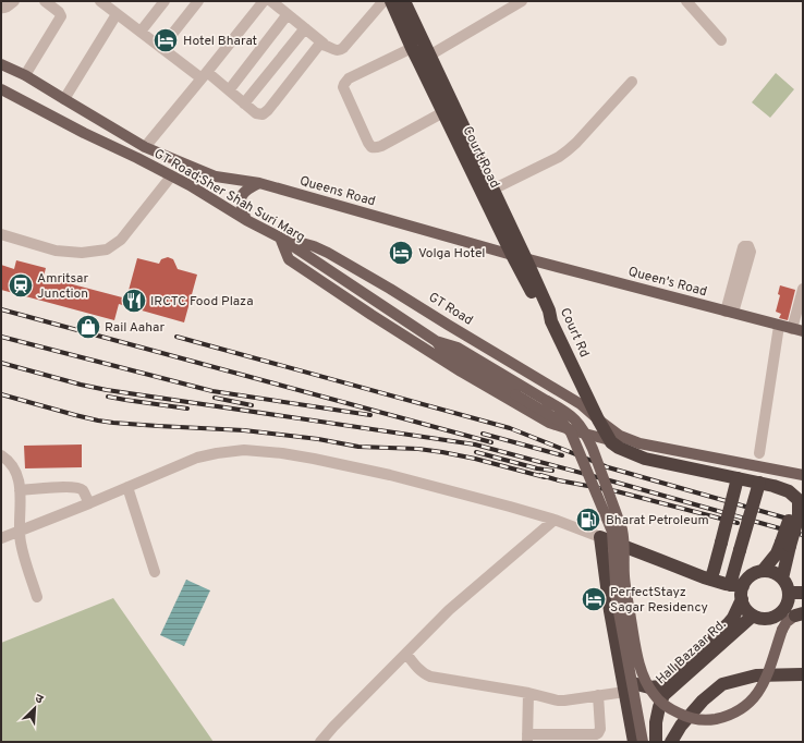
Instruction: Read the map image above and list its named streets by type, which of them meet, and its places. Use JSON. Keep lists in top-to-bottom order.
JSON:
{
  "streets": {
    "highway": ["Court Road", "Court Rd", "Hall Bazaar Rd."],
    "main road": [
      "Queens Road",
      "GT Road;Sher Shah Suri Marg",
      "Queen's Road",
      "GT Road"
    ]
  },
  "crossings": [
    ["Court Road", "Queens Road"],
    ["Court Road", "Queen's Road"],
    ["Court Road", "Court Rd"],
    ["Queens Road", "GT Road;Sher Shah Suri Marg"],
    ["Queens Road", "Queen's Road"],
    ["Queens Road", "Court Rd"],
    ["GT Road;Sher Shah Suri Marg", "GT Road"],
    ["Queen's Road", "Court Rd"],
    ["GT Road", "Court Rd"]
  ],
  "places": {
    "hotel": ["Hotel Bharat", "Volga Hotel", "PerfectStayz Sagar Residency"],
    "station": ["Amritsar Junction"],
    "restaurant": ["IRCTC Food Plaza"],
    "shop": ["Rail Aahar"],
    "fuel station": ["Bharat Petroleum"]
  },
  "north": "top right"
}
